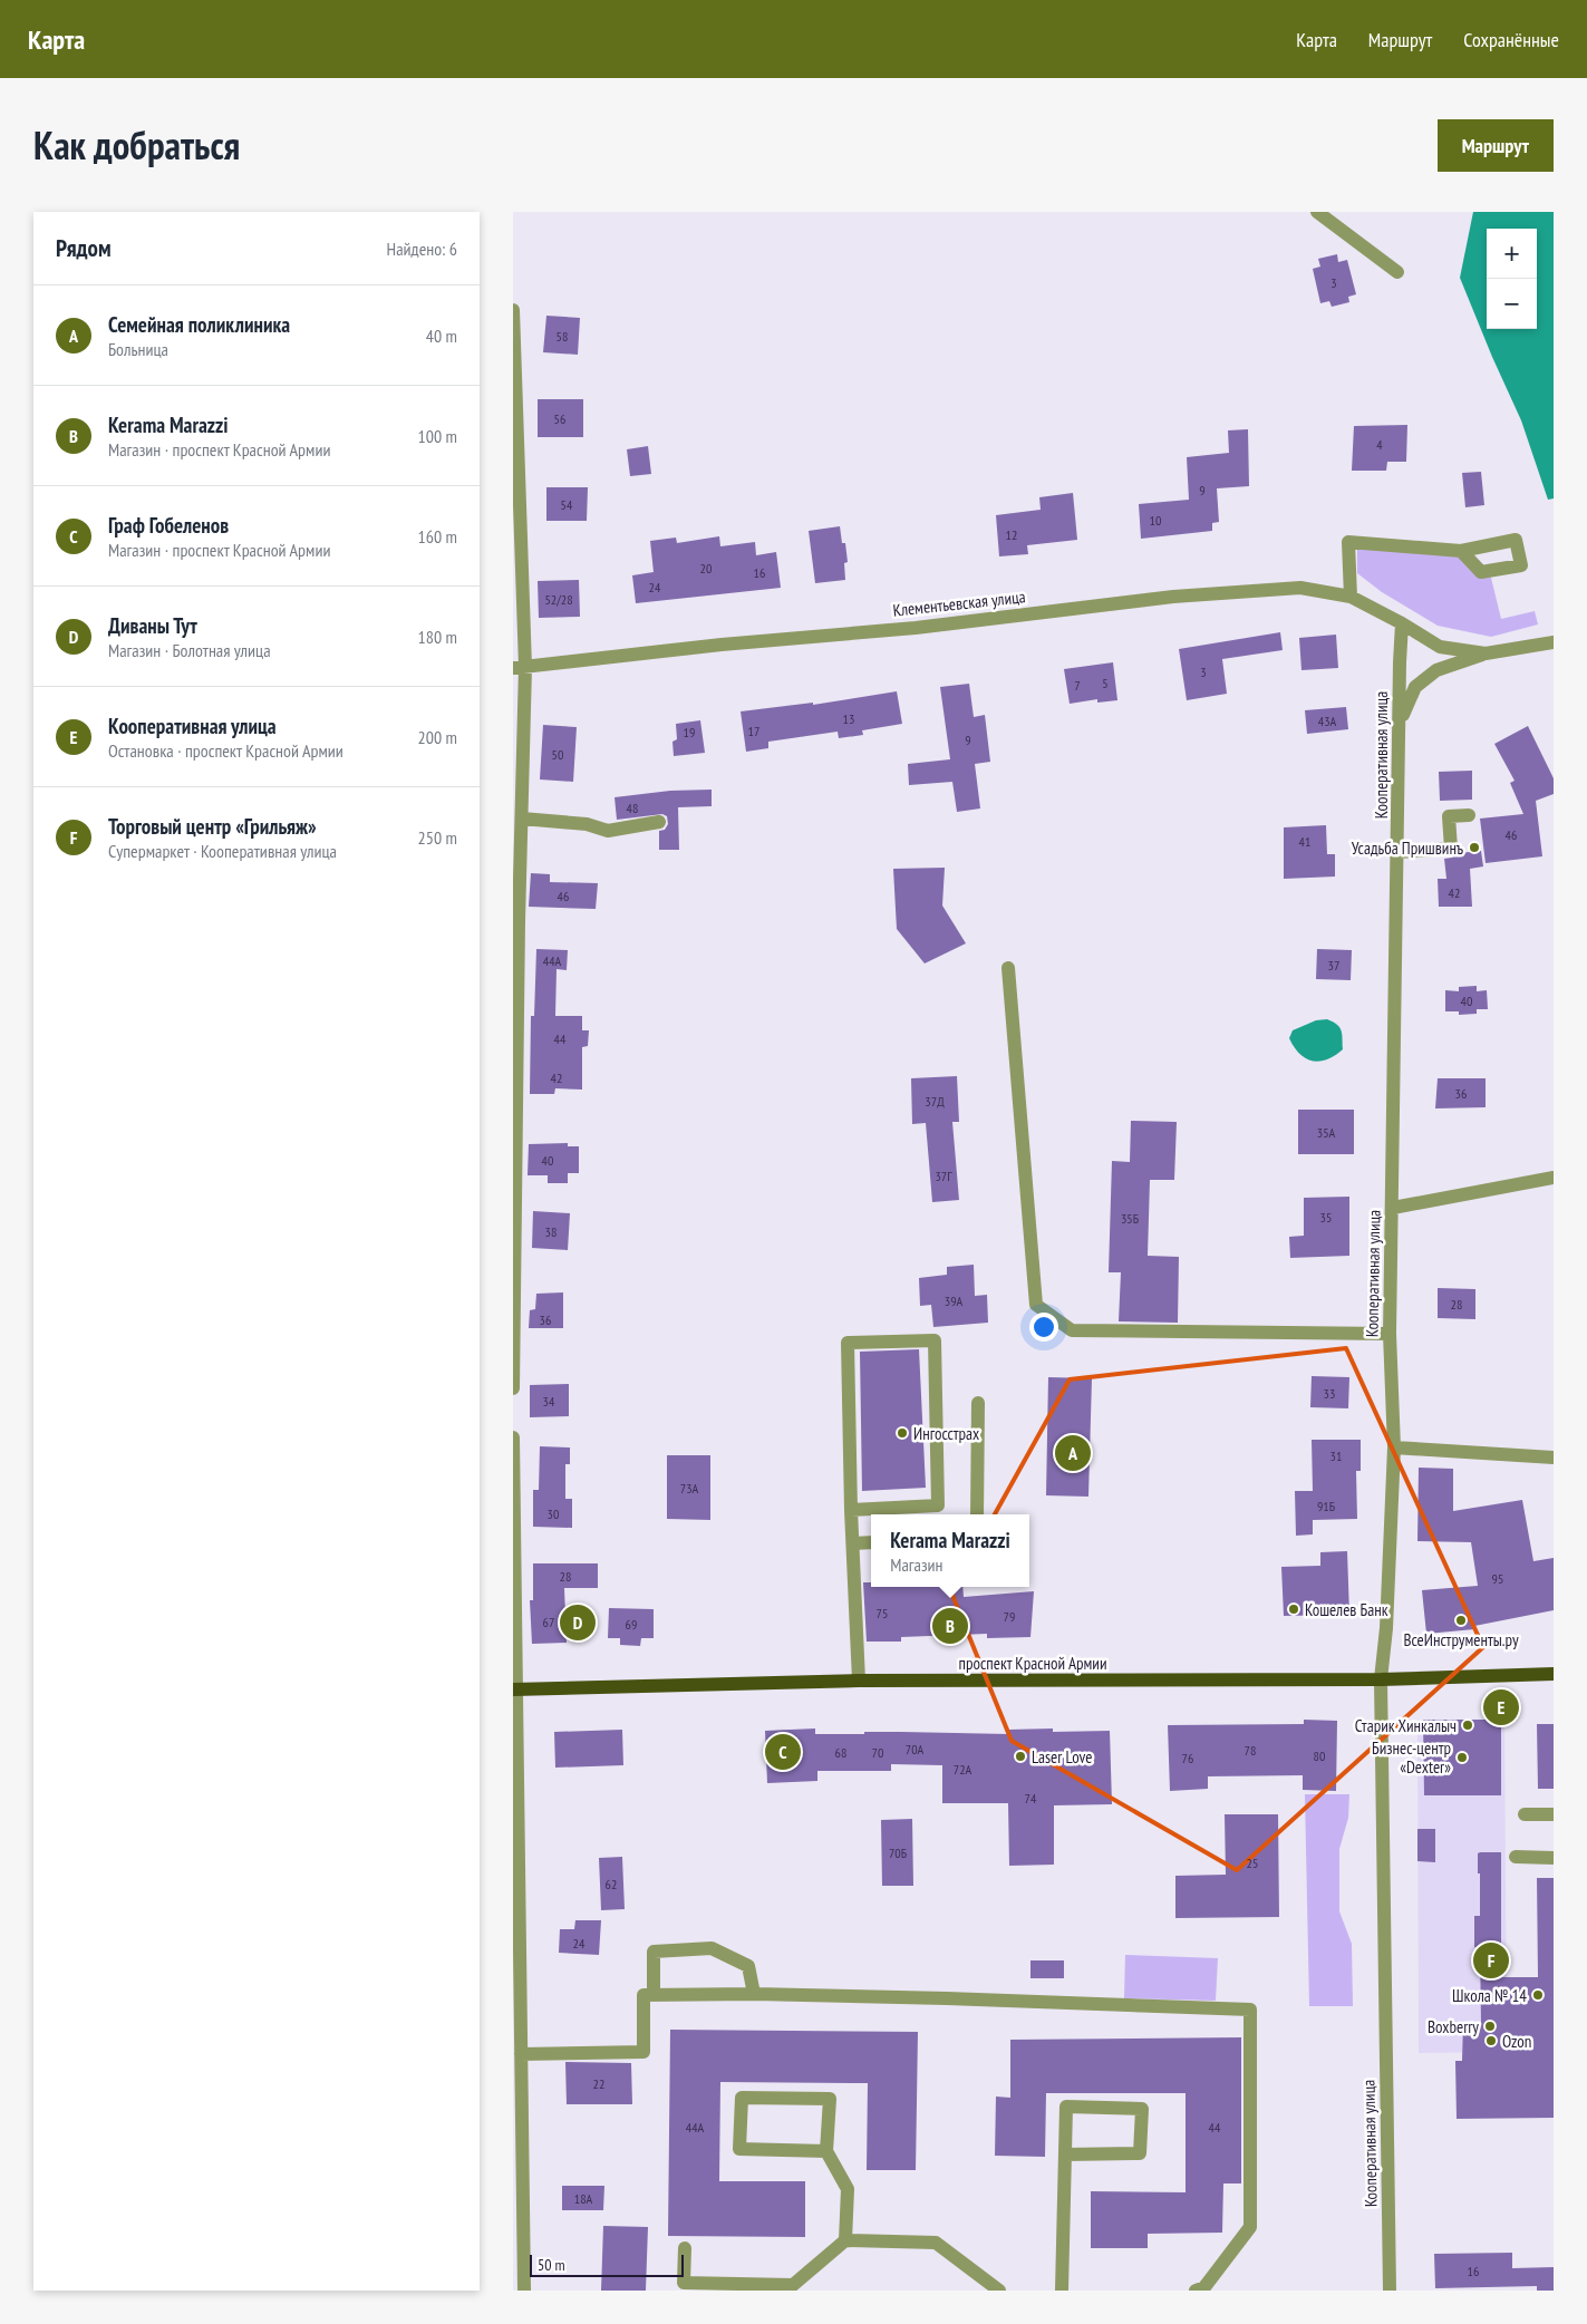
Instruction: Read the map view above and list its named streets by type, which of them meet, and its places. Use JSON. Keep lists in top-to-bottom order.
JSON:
{
  "streets": {
    "main road": ["проспект Красной Армии"],
    "street": ["Клементьевская улица", "Кооперативная улица"]
  },
  "crossings": [
    ["Клементьевская улица", "Кооперативная улица"],
    ["Кооперативная улица", "проспект Красной Армии"]
  ],
  "places": [
    "Усадьба Пришвинъ",
    "Ингосстрах",
    "Кошелев Банк",
    "ВсеИнструменты.ру",
    "Старик Хинкалыч",
    "Laser Love",
    "Бизнес-центр «Dexter»",
    "Школа № 14",
    "Boxberry",
    "Ozon"
  ],
  "house_numbers": [
    "3",
    "58",
    "56",
    "4",
    "9",
    "54",
    "10",
    "12",
    "20",
    "16",
    "24",
    "52/28",
    "3",
    "5",
    "7",
    "13",
    "43А",
    "17",
    "19",
    "9",
    "50",
    "48",
    "46",
    "41",
    "42",
    "46",
    "44А",
    "37",
    "40",
    "44",
    "42",
    "36",
    "37Д",
    "35А",
    "40",
    "37Г",
    "35",
    "35Б",
    "38",
    "39А",
    "28",
    "36",
    "33",
    "34",
    "31",
    "73А",
    "91Б",
    "30",
    "28",
    "95",
    "75",
    "79",
    "67",
    "69",
    "70А",
    "78",
    "68",
    "70",
    "80",
    "76",
    "72А",
    "74",
    "70Б",
    "25",
    "62",
    "24",
    "22",
    "44А",
    "44",
    "18А",
    "16"
  ],
  "scale_bar": "50 m",
  "page": {
    "header": "Карта",
    "nav": ["Карта", "Маршрут", "Сохранённые"],
    "title": "Как добраться",
    "buttons": "Маршрут",
    "heading": ["Рядом", "Найдено: 6"],
    "map_buttons": ["+", "−"],
    "list": [
      {
        "mark": "A",
        "name": "Семейная поликлиника",
        "note": "Больница",
        "value": "40 m"
      },
      {
        "mark": "B",
        "name": "Kerama Marazzi",
        "note": "Магазин · проспект Красной Армии",
        "value": "100 m"
      },
      {
        "mark": "C",
        "name": "Граф Гобеленов",
        "note": "Магазин · проспект Красной Армии",
        "value": "160 m"
      },
      {
        "mark": "D",
        "name": "Диваны Тут",
        "note": "Магазин · Болотная улица",
        "value": "180 m"
      },
      {
        "mark": "E",
        "name": "Кооперативная улица",
        "note": "Остановка · проспект Красной Армии",
        "value": "200 m"
      },
      {
        "mark": "F",
        "name": "Торговый центр «Грильяж»",
        "note": "Супермаркет · Кооперативная улица",
        "value": "250 m"
      }
    ],
    "pins": [
      "A",
      "D",
      "B",
      "E",
      "C",
      "F"
    ],
    "popup": ["Kerama Marazzi", "Магазин"],
    "scale": "50 m"
  }
}
